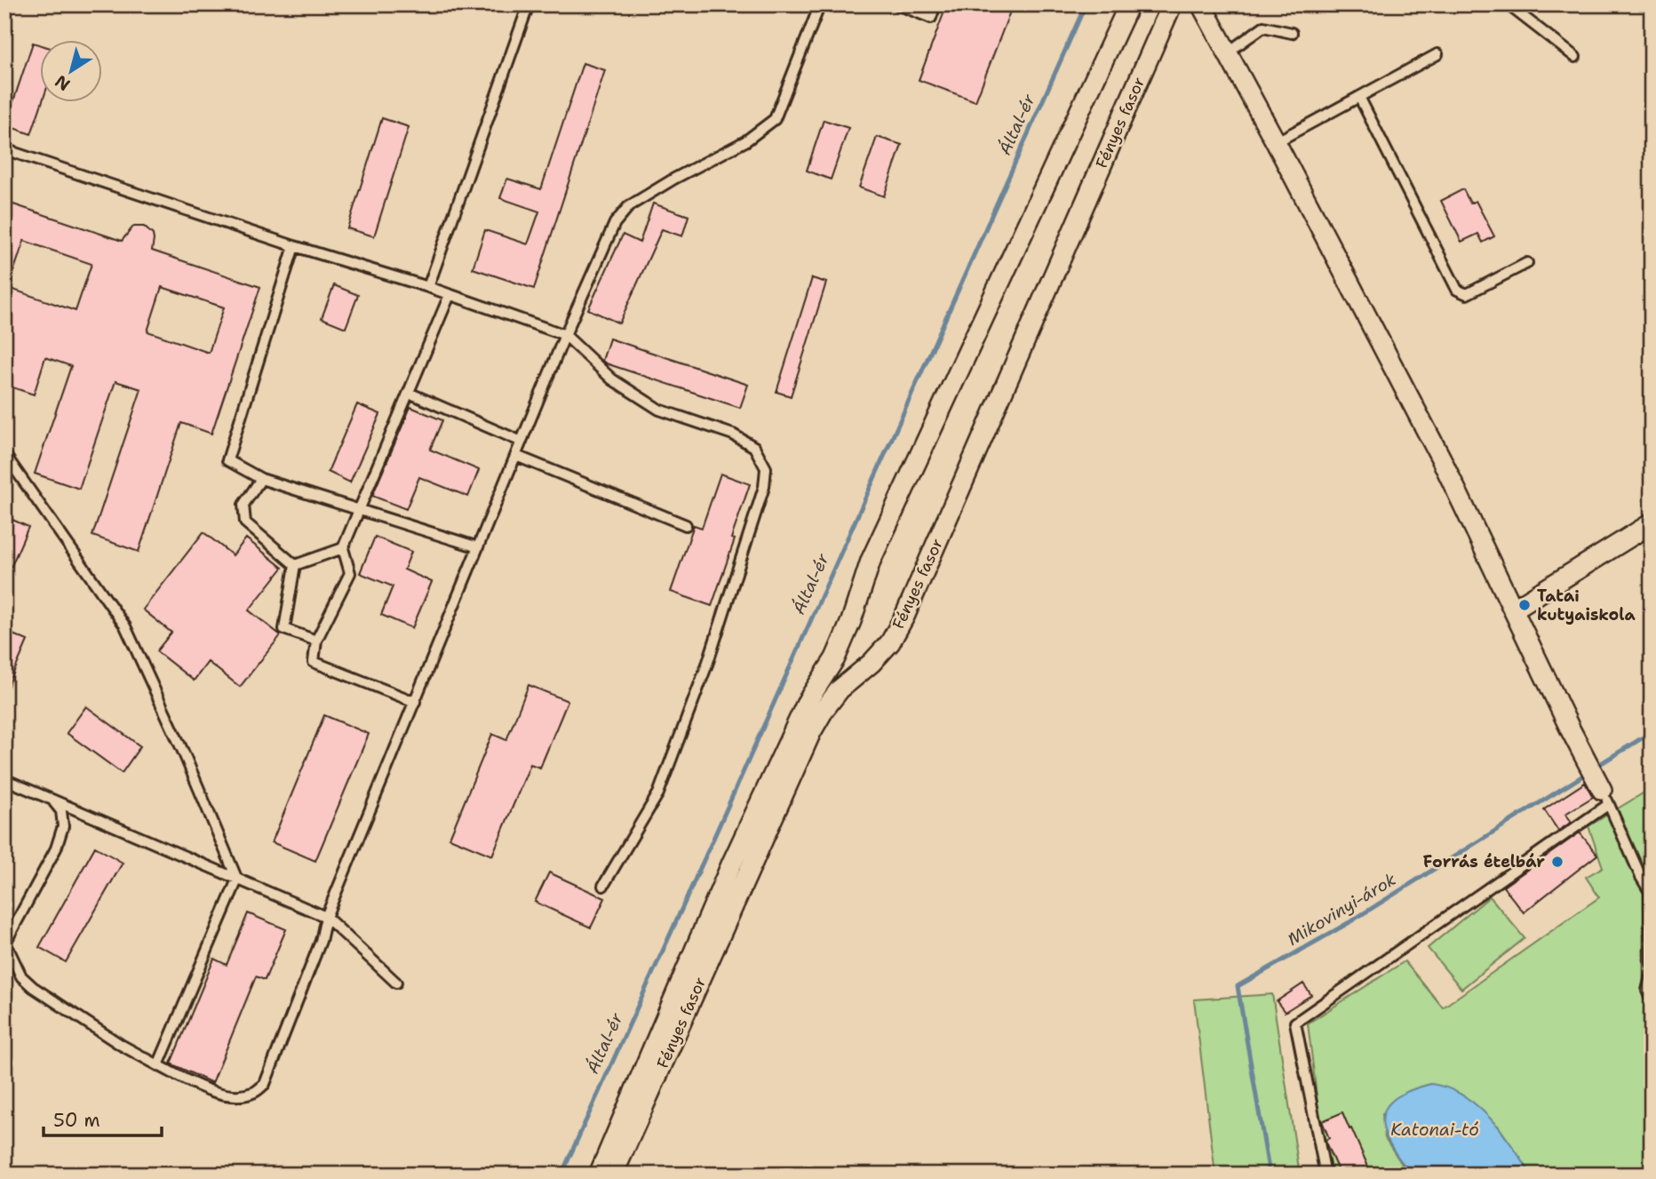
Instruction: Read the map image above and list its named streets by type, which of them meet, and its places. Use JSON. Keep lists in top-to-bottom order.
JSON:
{
  "streets": {
    "street": ["Fényes fasor"]
  },
  "water": ["Által-ér", "Mikovinyi-árok", "Katonai-tó"],
  "places": ["Tatai kutyaiskola", "Forrás ételbár"],
  "scale_bar": "50 m",
  "north": "bottom left"
}
